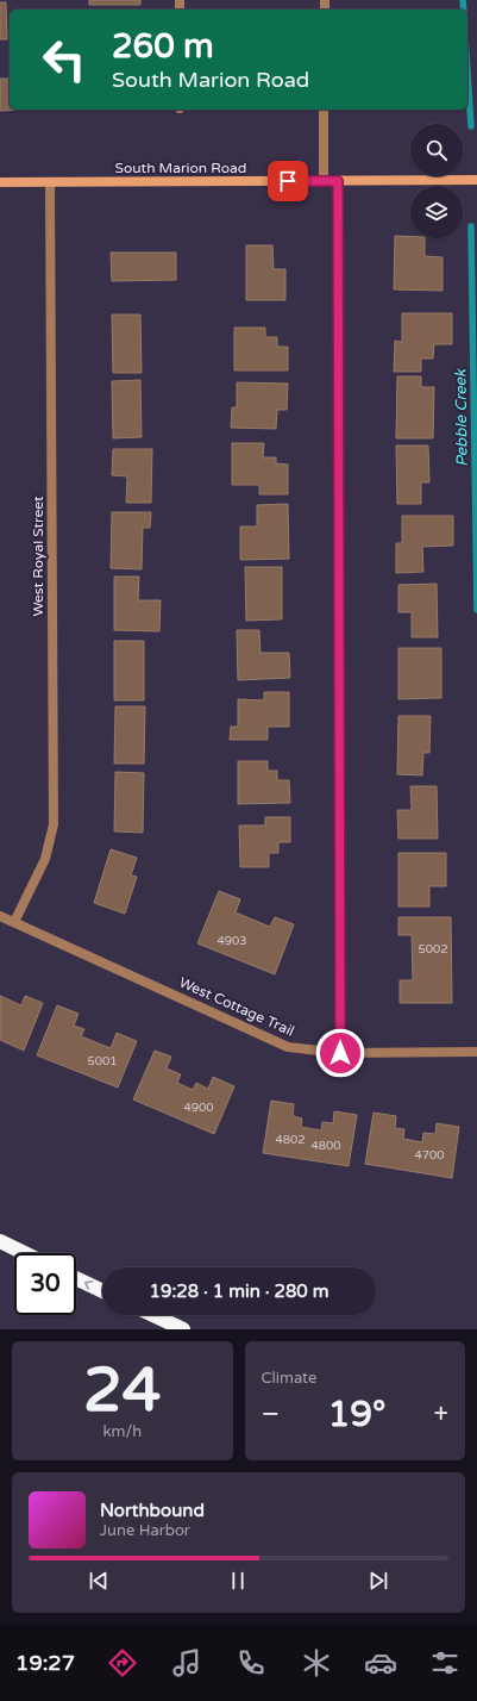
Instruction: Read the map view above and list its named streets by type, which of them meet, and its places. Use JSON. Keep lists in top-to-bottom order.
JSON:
{
  "streets": {
    "street": ["South Marion Road", "West Royal Street", "West Cottage Trail"]
  },
  "crossings": [
    ["South Marion Road", "West Royal Street"],
    ["West Royal Street", "West Cottage Trail"]
  ],
  "water": ["Pebble Creek"],
  "house_numbers": [
    "4903",
    "5002",
    "5001",
    "4900",
    "4802",
    "4800",
    "4700"
  ],
  "page": {
    "turn": ["260 m", "South Marion Road"],
    "limit": "30",
    "trip": "19:28 · 1 min · 280 m",
    "tile": [
      ["24", "km/h"],
      "Climate"
    ],
    "heat": ["−", "19°", "+"],
    "song": ["Northbound", "June Harbor"],
    "tabs": "19:27"
  }
}
